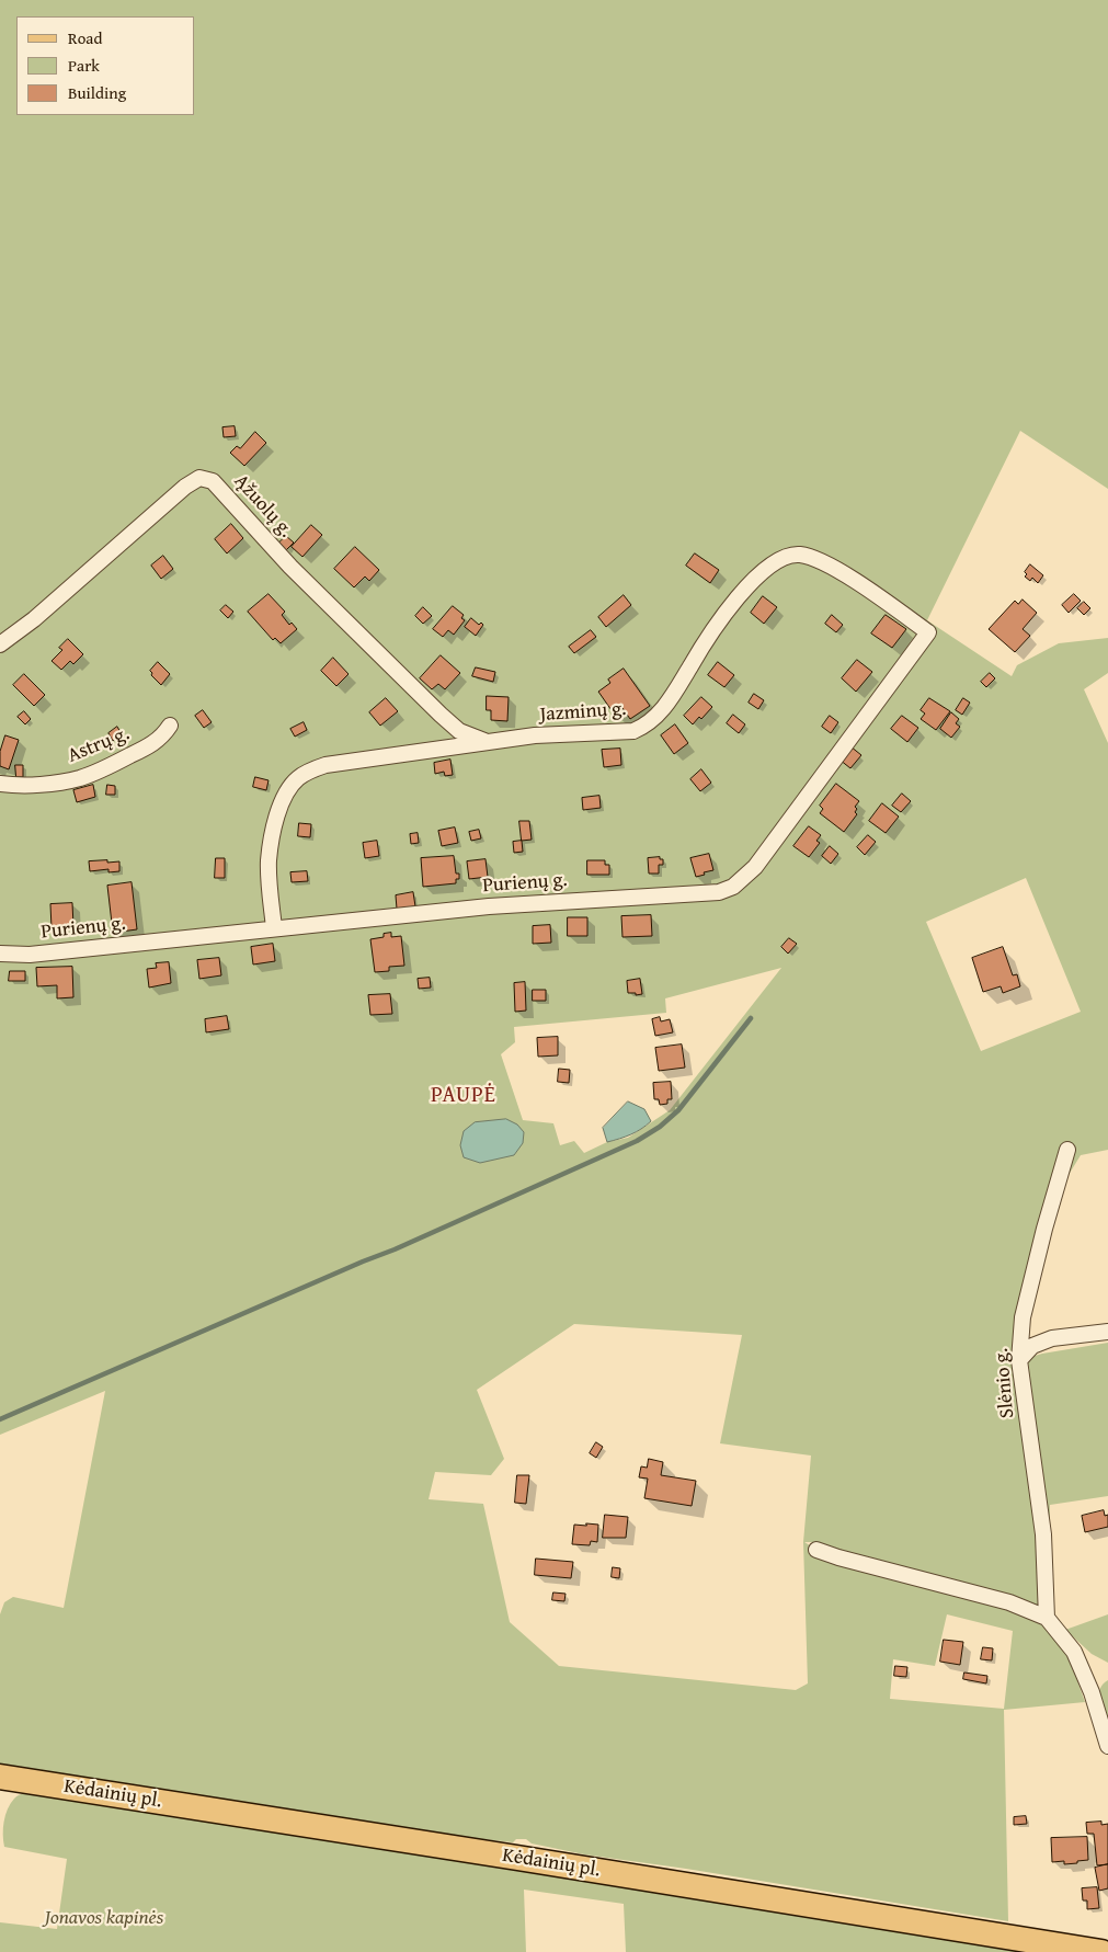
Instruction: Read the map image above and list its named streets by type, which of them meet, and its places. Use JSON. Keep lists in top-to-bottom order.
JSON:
{
  "streets": {
    "main road": ["Kėdainių pl."],
    "street": [
      "Ąžuolų g.",
      "Jazminų g.",
      "Astrų g.",
      "Purienų g.",
      "Slėnio g."
    ]
  },
  "crossings": [
    ["Ąžuolų g.", "Jazminų g."],
    ["Jazminų g.", "Purienų g."]
  ],
  "districts": ["PAUPĖ"],
  "parks": ["Jonavos kapinės"],
  "legend": ["Road", "Park", "Building"]
}
